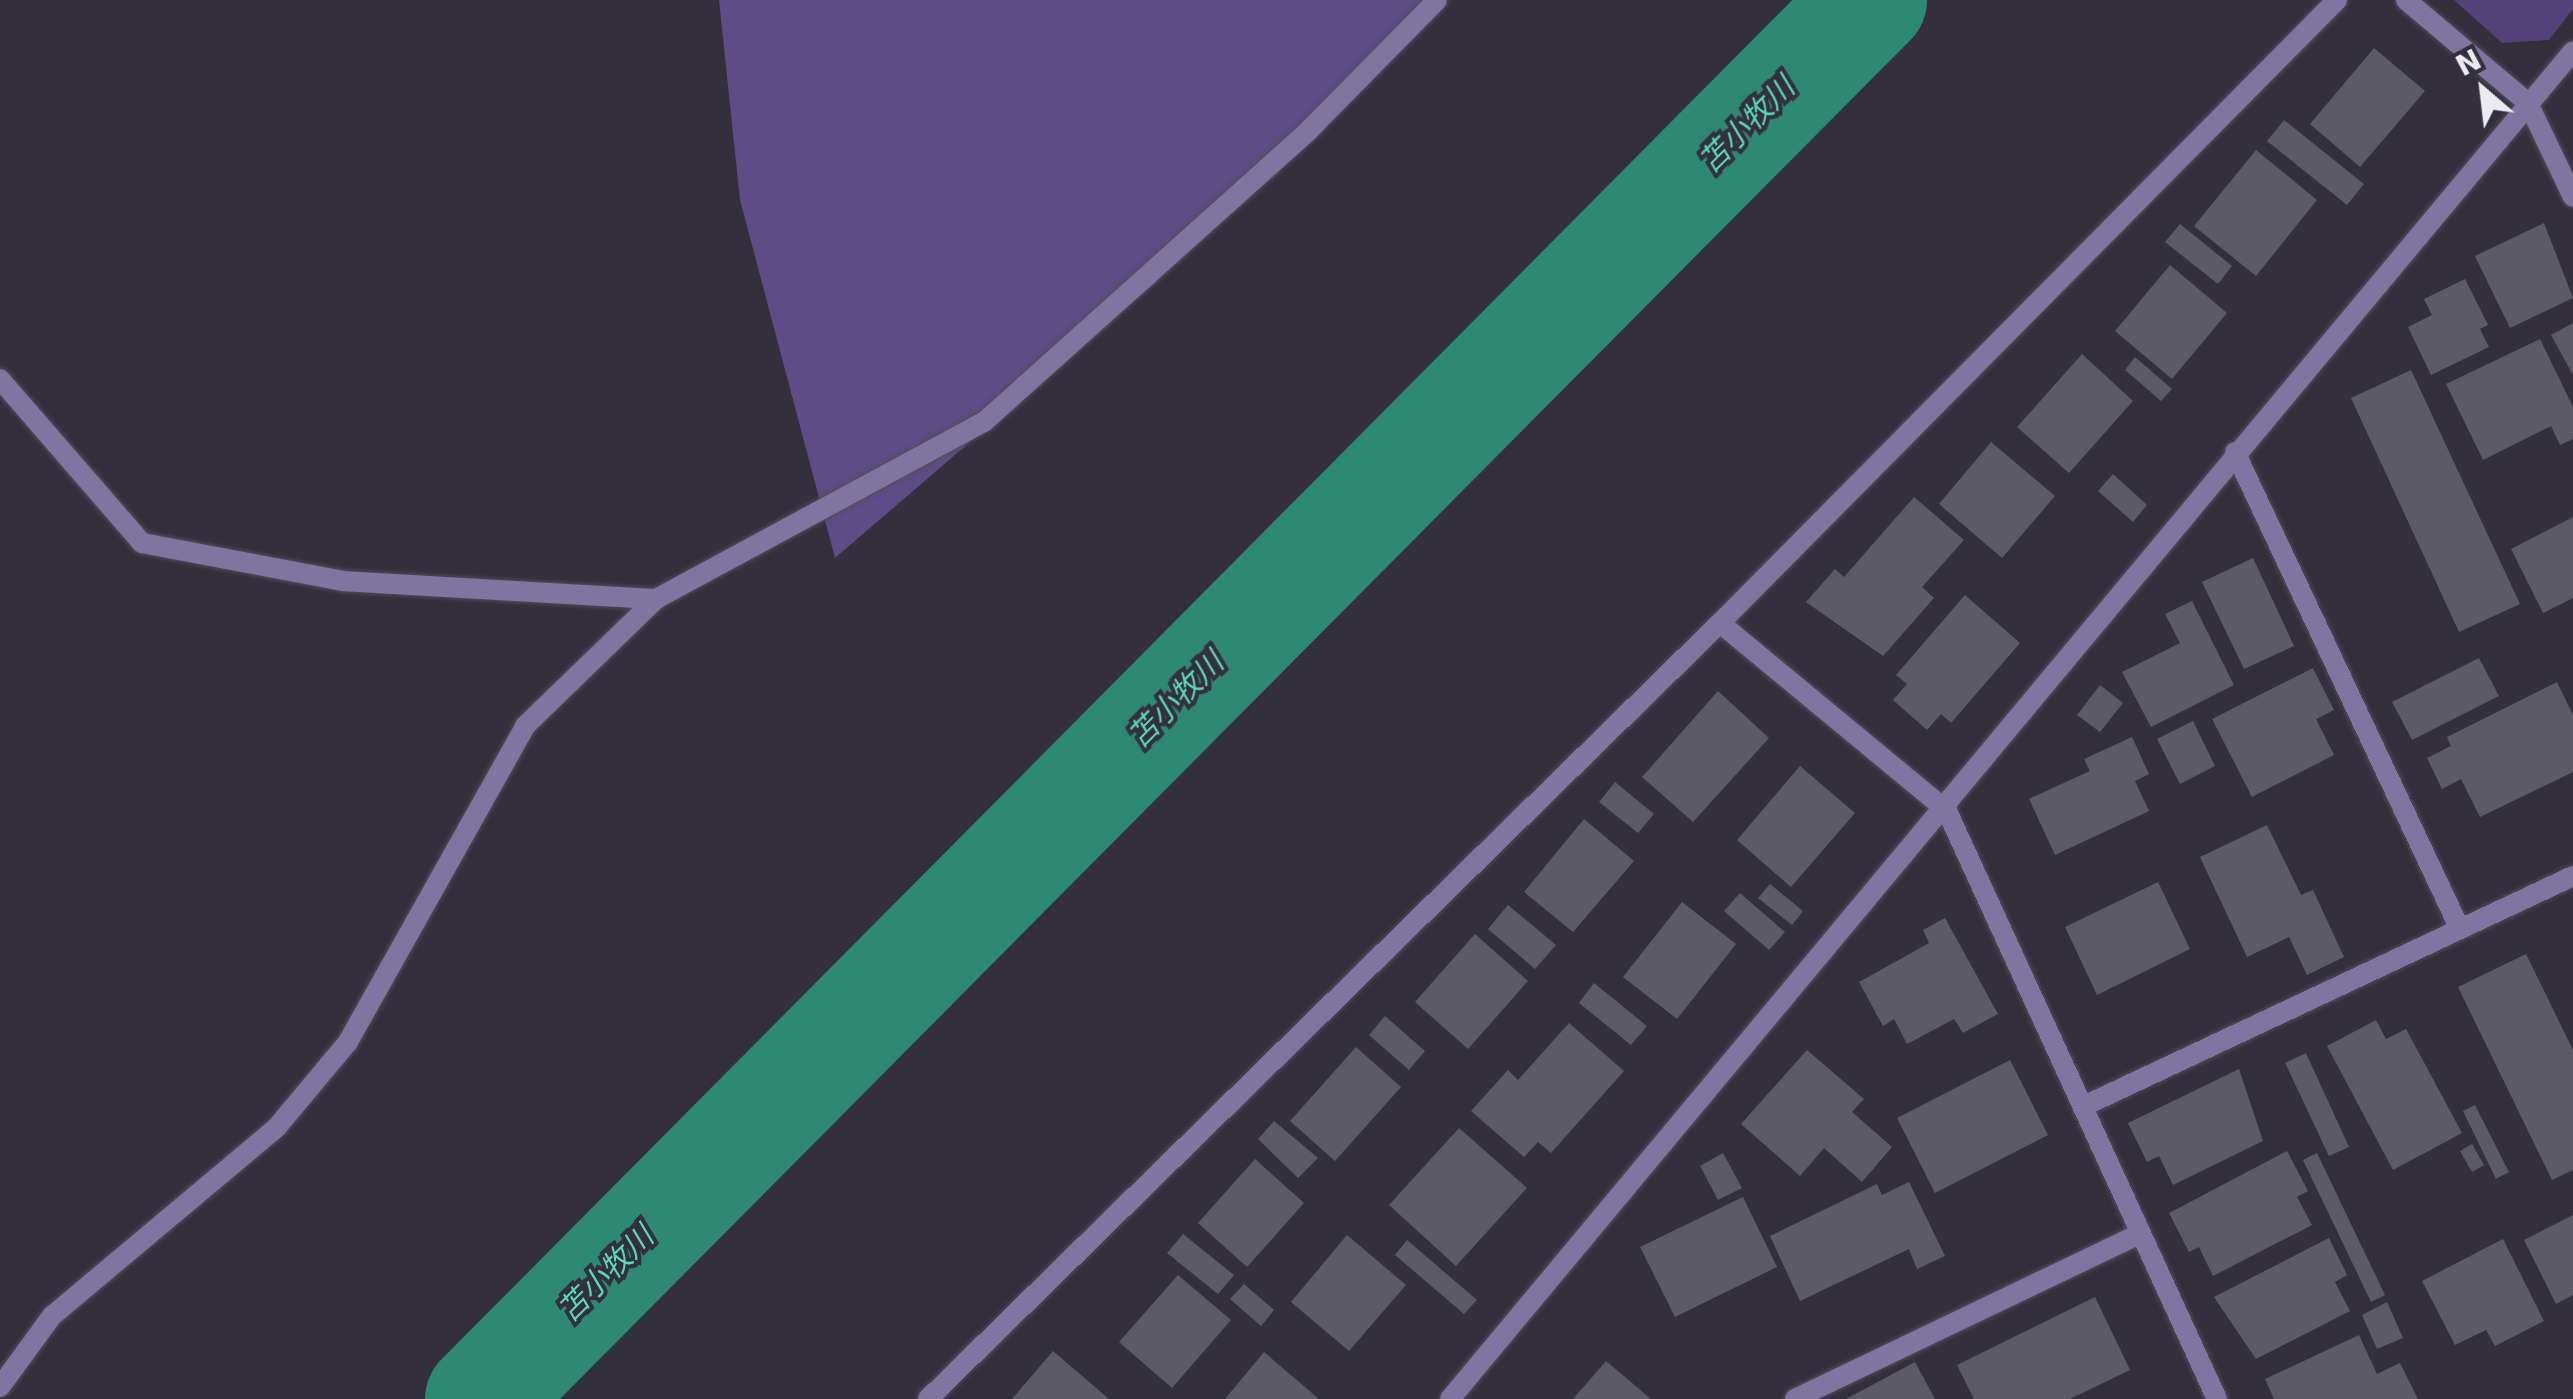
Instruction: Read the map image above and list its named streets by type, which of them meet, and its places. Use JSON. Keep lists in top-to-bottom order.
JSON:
{
  "water": ["苫小牧川"],
  "north": "top left"
}
